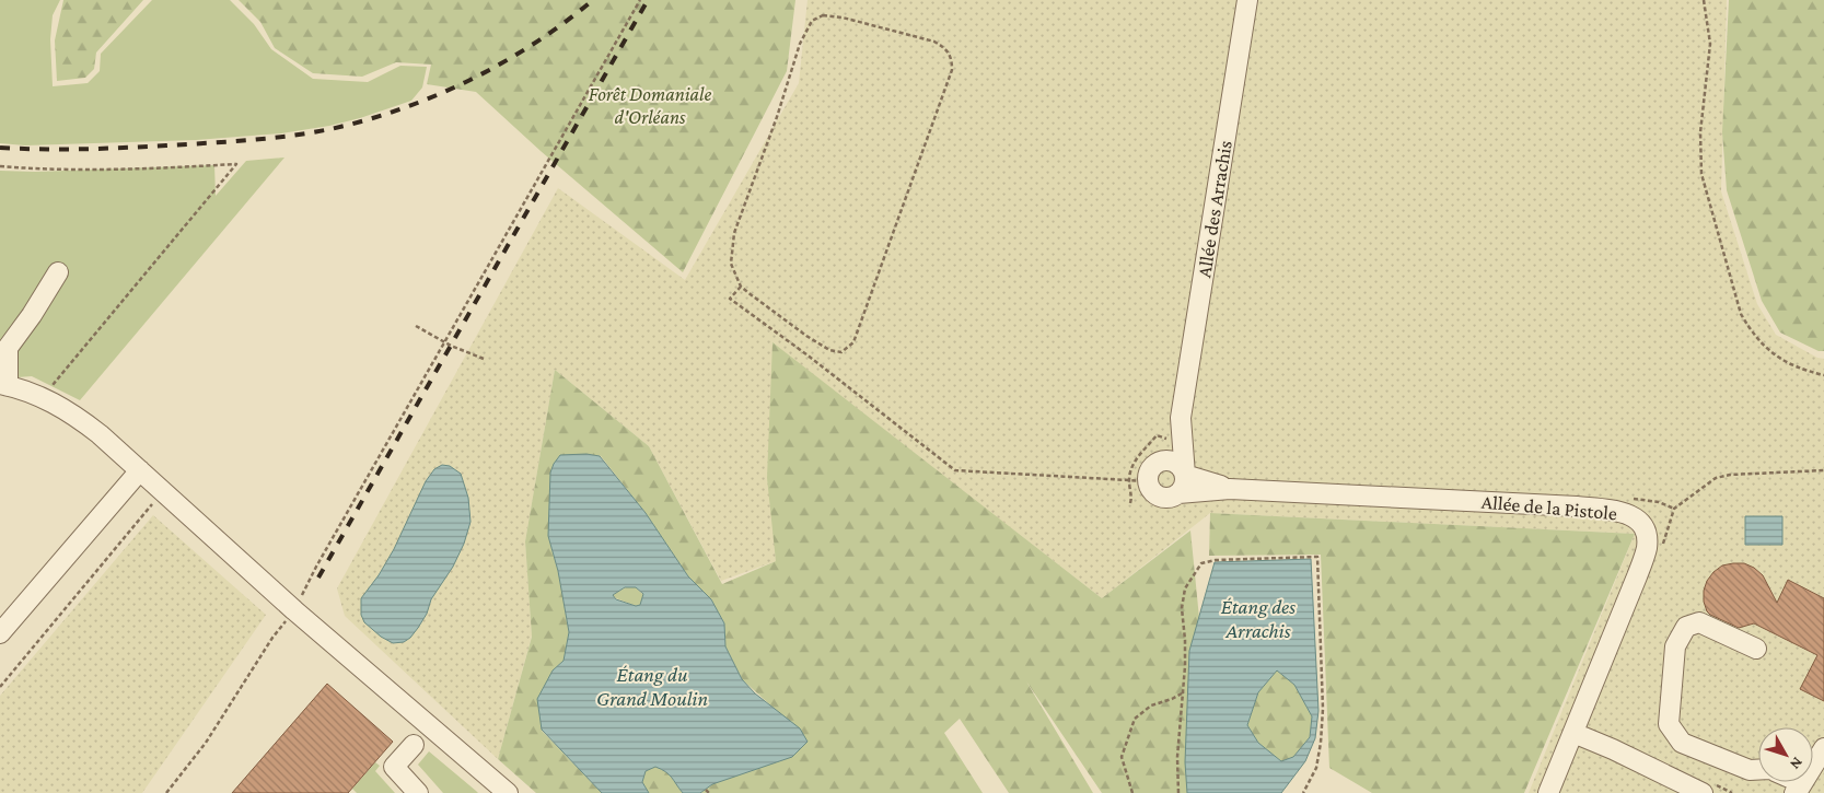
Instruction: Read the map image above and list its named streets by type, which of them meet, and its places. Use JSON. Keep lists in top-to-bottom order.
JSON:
{
  "streets": {
    "street": ["Allée des Arrachis", "Allée de la Pistole"]
  },
  "water": ["Étang des Arrachis", "Étang du Grand Moulin"],
  "parks": ["Forêt Domaniale d'Orléans"],
  "north": "bottom right"
}
